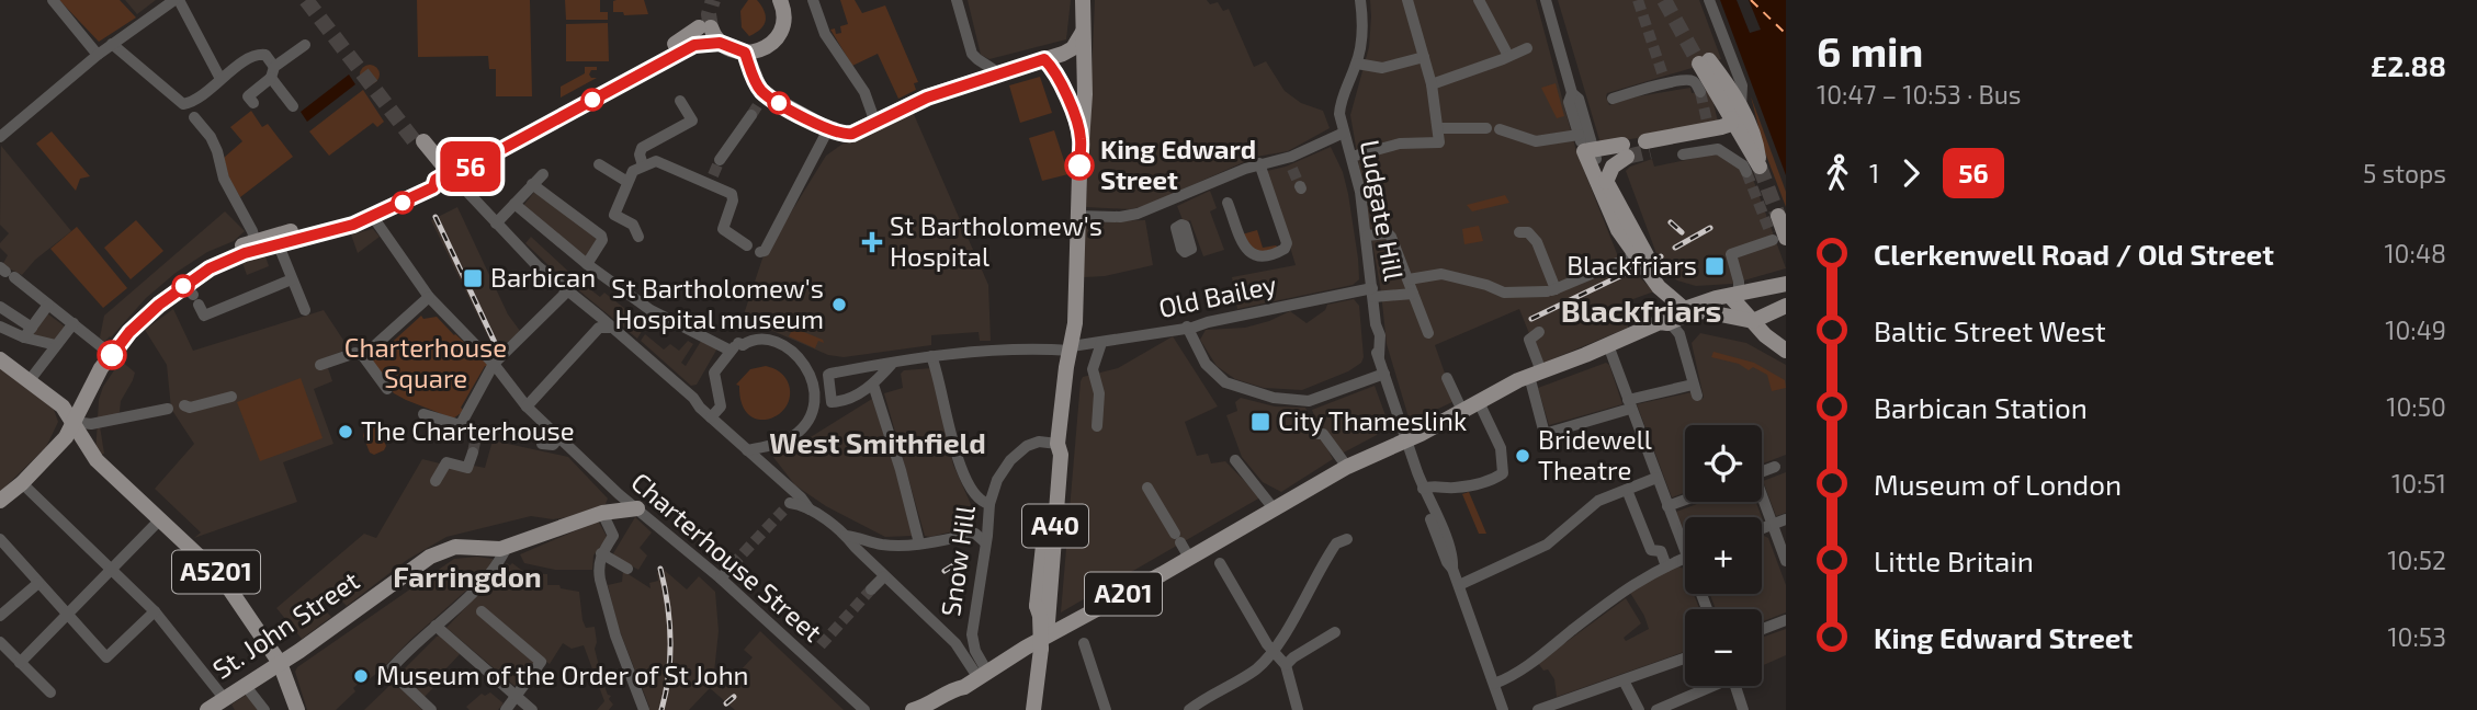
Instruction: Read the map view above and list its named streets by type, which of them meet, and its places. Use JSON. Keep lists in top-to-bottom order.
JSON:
{
  "streets": {
    "main road": [
      "A40",
      "A5201",
      "A201",
      "St. John Street"
    ],
    "street": [
      "Ludgate Hill",
      "Old Bailey",
      "Charterhouse Street",
      "Snow Hill"
    ]
  },
  "crossings": [
    ["Ludgate Hill", "Old Bailey"],
    ["Ludgate Hill", "A201"],
    ["Old Bailey", "A40"],
    ["A40", "Snow Hill"],
    ["Charterhouse Street", "St. John Street"],
    ["Snow Hill", "A201"],
    ["A5201", "St. John Street"]
  ],
  "districts": ["Blackfriars", "West Smithfield", "Farringdon"],
  "parks": ["Charterhouse Square"],
  "places": {
    "other": [
      "King Edward Street",
      "St Bartholomew's Hospital museum",
      "The Charterhouse",
      "Bridewell Theatre",
      "Museum of the Order of St John"
    ],
    "health": ["St Bartholomew's Hospital"],
    "transit": ["Blackfriars", "Barbican", "City Thameslink"]
  },
  "lines": ["bus line 56"],
  "page": {
    "on_map": "56",
    "heading": ["6 min", "10:47 – 10:53 · Bus", "£2.88"],
    "legs": ["1", "56", "5 stops"],
    "list": [
      {
        "name": "Clerkenwell Road / Old Street",
        "value": "10:48"
      },
      {
        "name": "Baltic Street West",
        "value": "10:49"
      },
      {
        "name": "Barbican Station",
        "value": "10:50"
      },
      {
        "name": "Museum of London",
        "value": "10:51"
      },
      {
        "name": "Little Britain",
        "value": "10:52"
      },
      {
        "name": "King Edward Street",
        "value": "10:53"
      }
    ],
    "map_buttons": ["+", "−"]
  }
}
